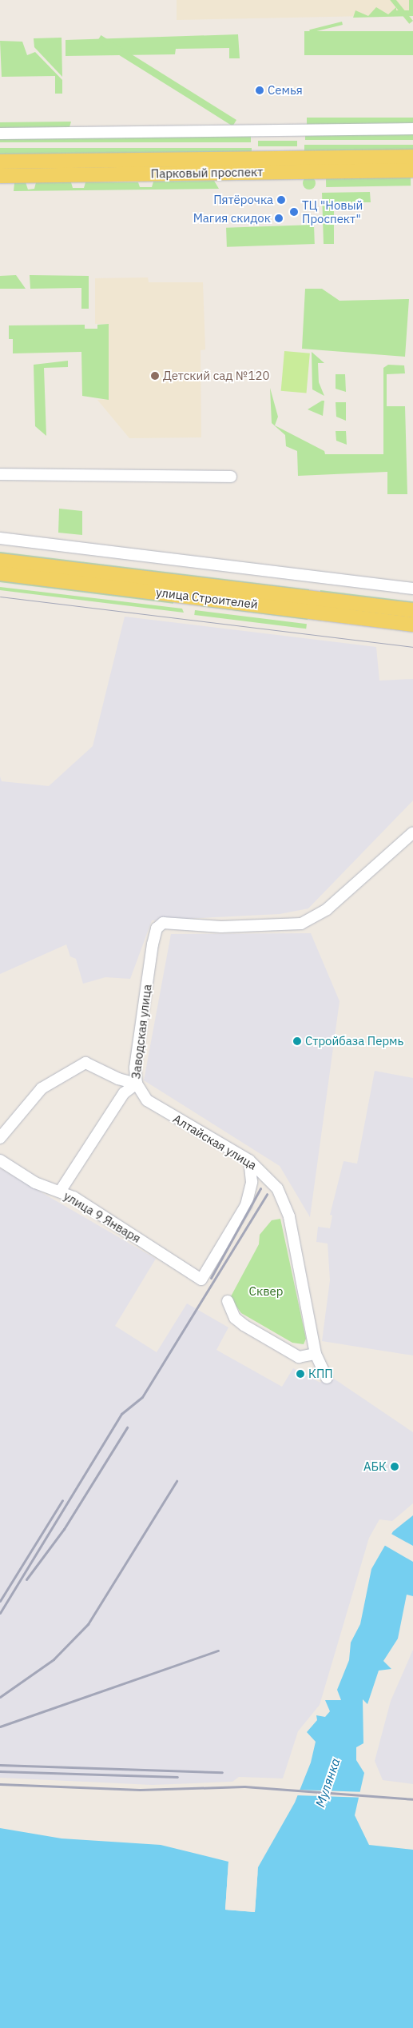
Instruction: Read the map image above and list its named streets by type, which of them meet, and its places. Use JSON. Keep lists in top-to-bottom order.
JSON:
{
  "streets": {
    "main road": ["Парковый проспект", "улица Строителей"],
    "street": ["Заводская улица", "Алтайская улица", "улица 9 Января"]
  },
  "crossings": [
    ["Заводская улица", "Алтайская улица"],
    ["Заводская улица", "улица 9 Января"],
    ["Алтайская улица", "улица 9 Января"]
  ],
  "water": ["Мулянка"],
  "parks": ["Сквер"],
  "places": [
    "Семья",
    "Пятёрочка",
    "ТЦ \"Новый Проспект\"",
    "Магия скидок",
    "Детский сад №120",
    "Стройбаза Пермь",
    "КПП",
    "АБК"
  ]
}
